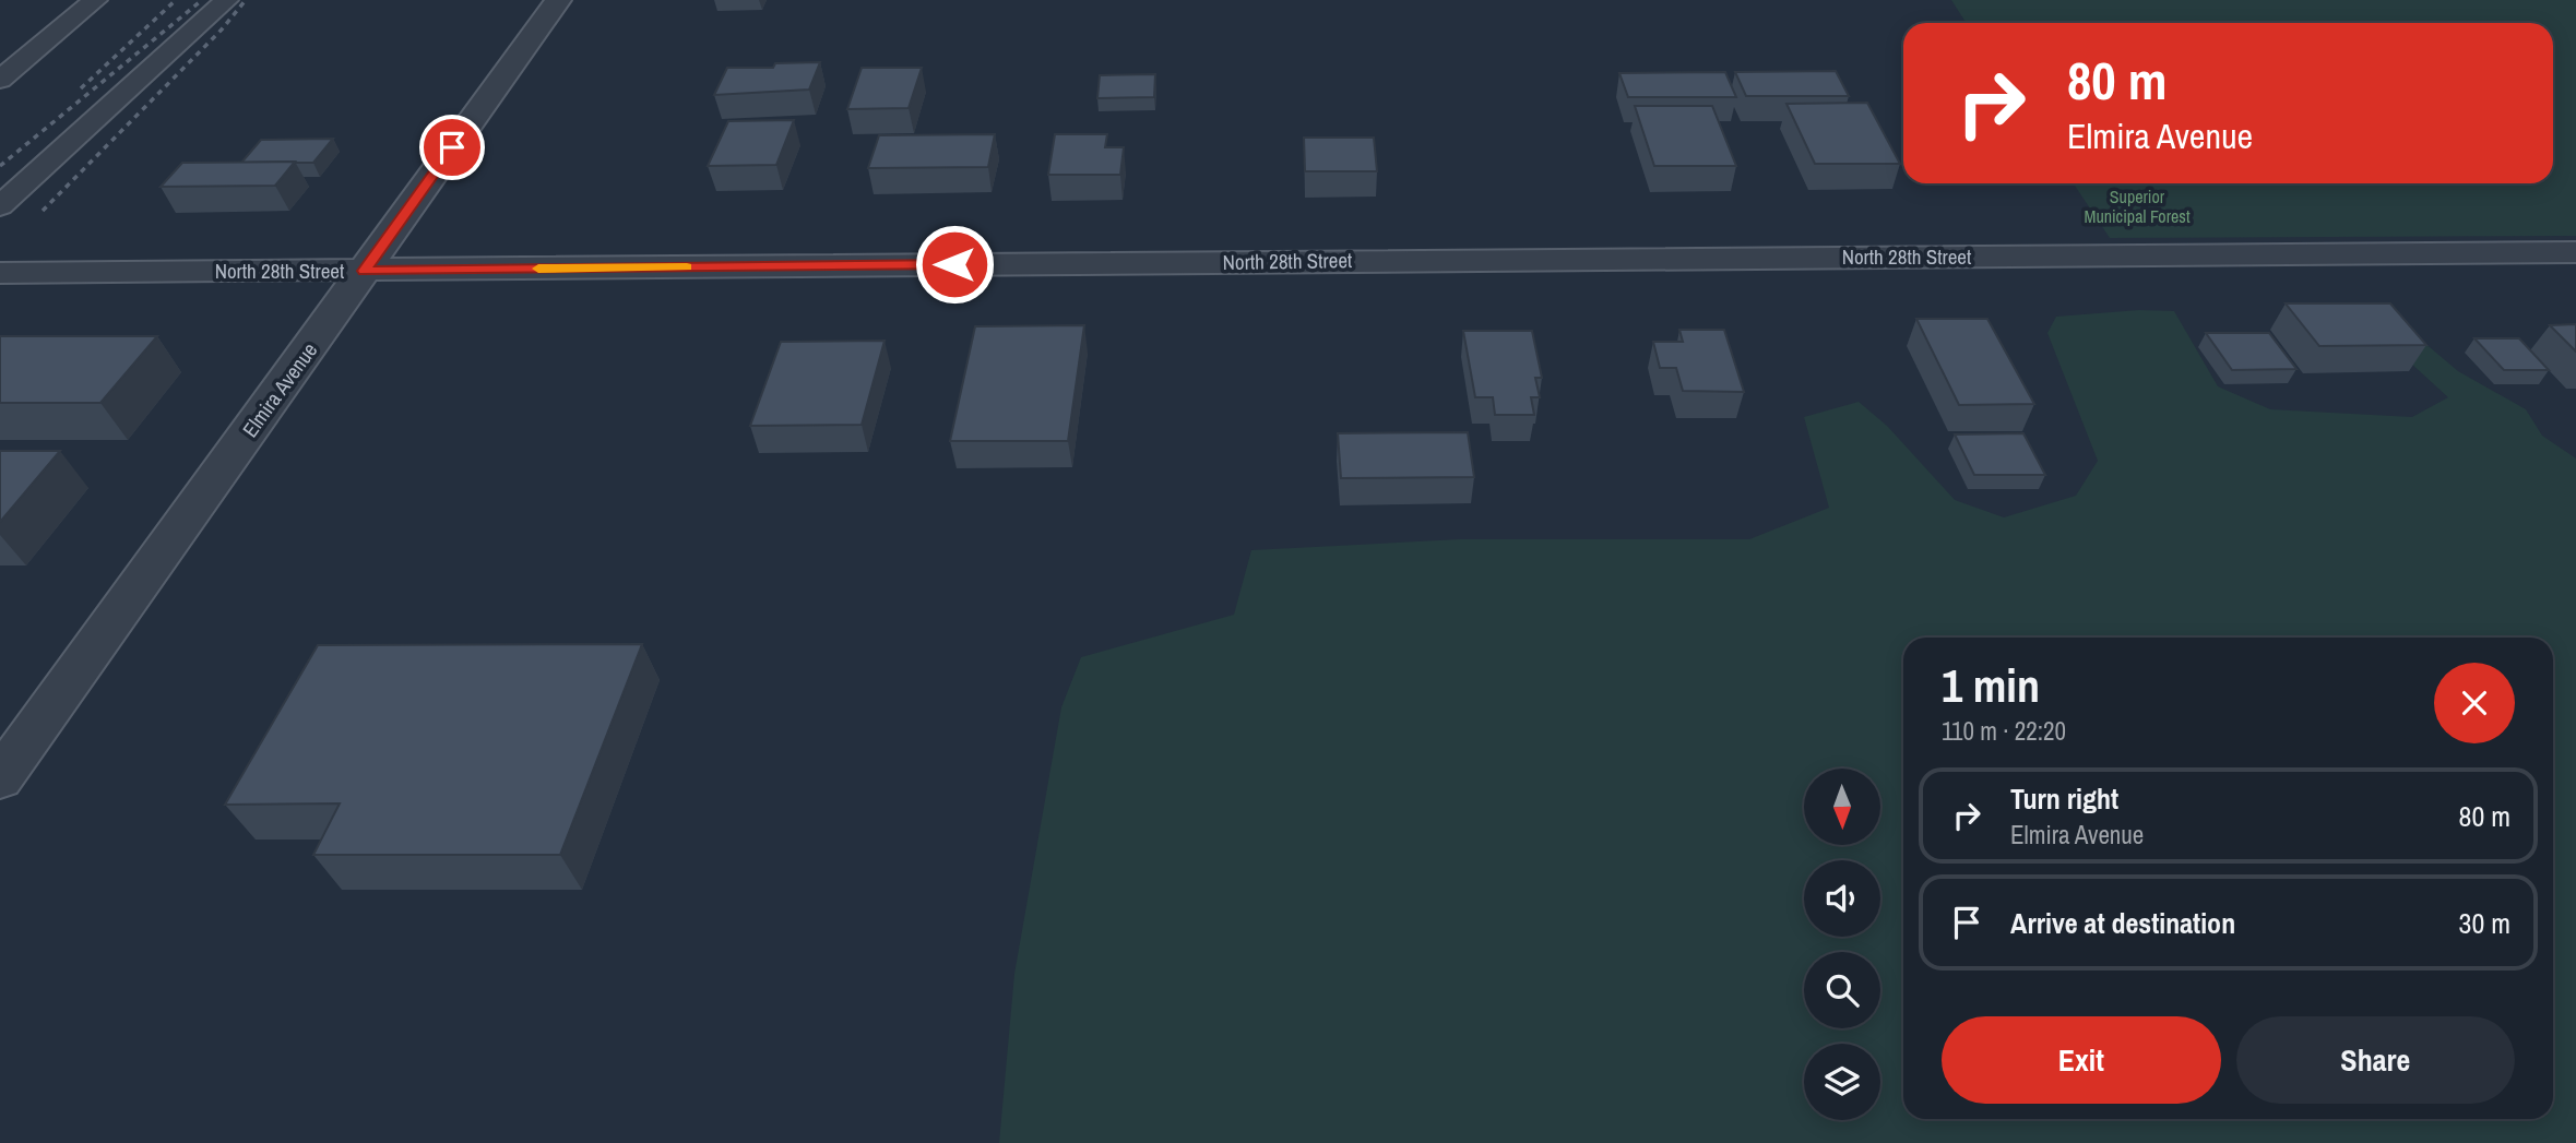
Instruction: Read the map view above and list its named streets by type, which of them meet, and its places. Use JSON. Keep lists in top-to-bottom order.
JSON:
{
  "streets": {
    "street": ["North 28th Street", "Elmira Avenue"]
  },
  "crossings": [
    ["North 28th Street", "Elmira Avenue"]
  ],
  "parks": ["Superior Municipal Forest"],
  "north": "bottom",
  "page": {
    "turn": ["80 m", "Elmira Avenue"],
    "heading": ["1 min", "110 m · 22:20"],
    "list": [
      {
        "name": "Turn right",
        "note": "Elmira Avenue",
        "value": "80 m"
      },
      {
        "name": "Arrive at destination",
        "value": "30 m"
      }
    ],
    "buttons": ["Exit", "Share"]
  }
}
